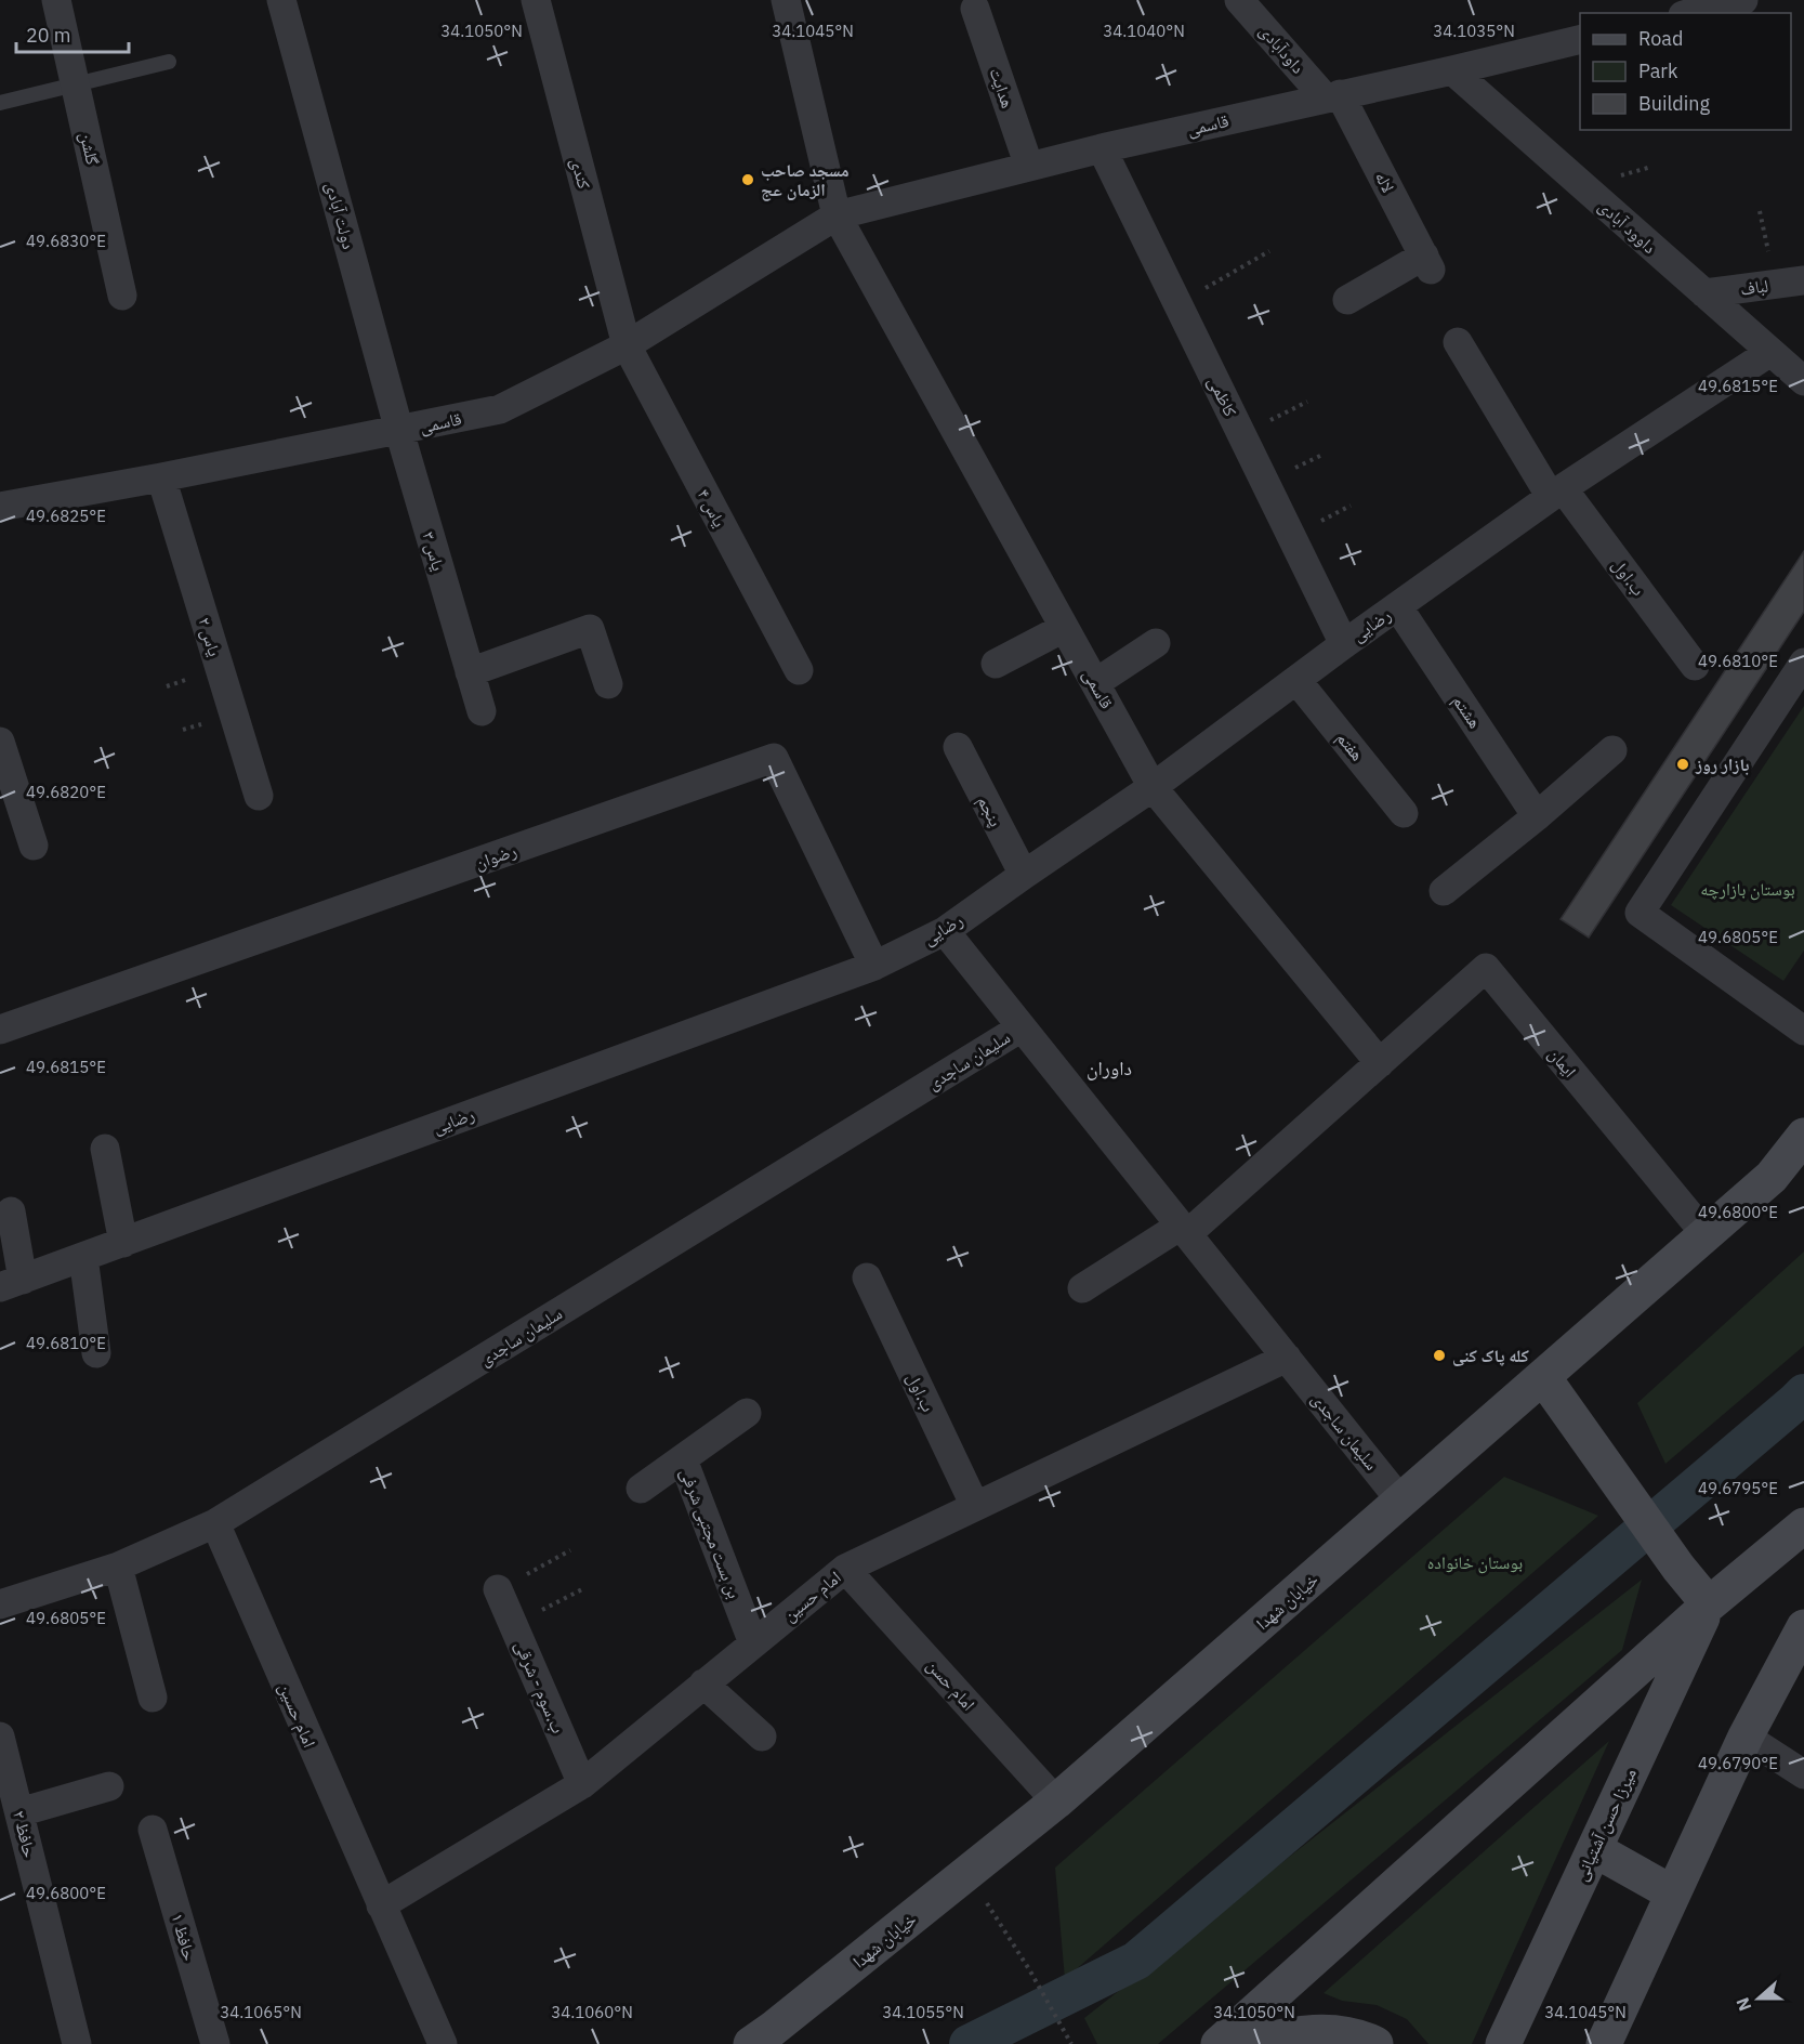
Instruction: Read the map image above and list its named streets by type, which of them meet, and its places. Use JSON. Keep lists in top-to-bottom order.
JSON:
{
  "streets": {
    "main road": ["خیابان شهدا", "میرزا حسن آشتیانی"],
    "street": [
      "داودآبادی",
      "هدایت",
      "قاسمی",
      "گلشن",
      "کندی",
      "لاله",
      "دولت آبادی",
      "داوود آبادی",
      "لباف",
      "کاظمی",
      "یاس ۴",
      "یاس ۳",
      "ب.اول",
      "رضایی",
      "یاس ۲",
      "هشتم",
      "هفتم",
      "پنجم",
      "رضوان",
      "سلیمان ساجدی",
      "ایمان",
      "بن بست مجتبی شرفی",
      "امام حسین",
      "امام حسن",
      "ب.سوم - شرقی",
      "حافظ ۲",
      "حافظ ۱"
    ]
  },
  "crossings": [
    ["داودآبادی", "قاسمی"],
    ["داودآبادی", "لاله"],
    ["هدایت", "قاسمی"],
    ["قاسمی", "کندی"],
    ["قاسمی", "لاله"],
    ["قاسمی", "دولت آبادی"],
    ["قاسمی", "داوود آبادی"],
    ["قاسمی", "کاظمی"],
    ["قاسمی", "یاس ۴"],
    ["قاسمی", "یاس ۳"],
    ["قاسمی", "رضایی"],
    ["قاسمی", "یاس ۲"],
    ["کندی", "یاس ۴"],
    ["دولت آبادی", "یاس ۳"],
    ["داوود آبادی", "لباف"],
    ["داوود آبادی", "رضایی"],
    ["کاظمی", "رضایی"],
    ["ب.اول", "رضایی"],
    ["ب.اول", "امام حسین"],
    ["رضایی", "هشتم"],
    ["رضایی", "هفتم"],
    ["رضایی", "پنجم"],
    ["رضایی", "رضوان"],
    ["رضایی", "سلیمان ساجدی"],
    ["سلیمان ساجدی", "ایمان"],
    ["سلیمان ساجدی", "امام حسین"],
    ["سلیمان ساجدی", "خیابان شهدا"],
    ["ایمان", "خیابان شهدا"],
    ["بن بست مجتبی شرفی", "امام حسین"],
    ["امام حسین", "امام حسن"],
    ["امام حسین", "ب.سوم - شرقی"],
    ["خیابان شهدا", "امام حسن"]
  ],
  "districts": ["داوران"],
  "parks": ["بوستان بازارچه", "بوستان خانواده"],
  "places": ["مسجد صاحب الزمان عج", "بازار روز", "کله پاک کنی"],
  "legend": ["Road", "Park", "Building"],
  "scale_bar": "20 m",
  "north": "left",
  "coordinates": [
    "34.1040°N",
    "34.1050°N",
    "34.1045°N",
    "34.1035°N",
    "49.6830°E",
    "49.6815°E",
    "49.6825°E",
    "49.6810°E",
    "49.6820°E",
    "49.6805°E",
    "49.6800°E",
    "49.6795°E",
    "49.6790°E",
    "34.1065°N",
    "34.1060°N",
    "34.1055°N"
  ]
}
